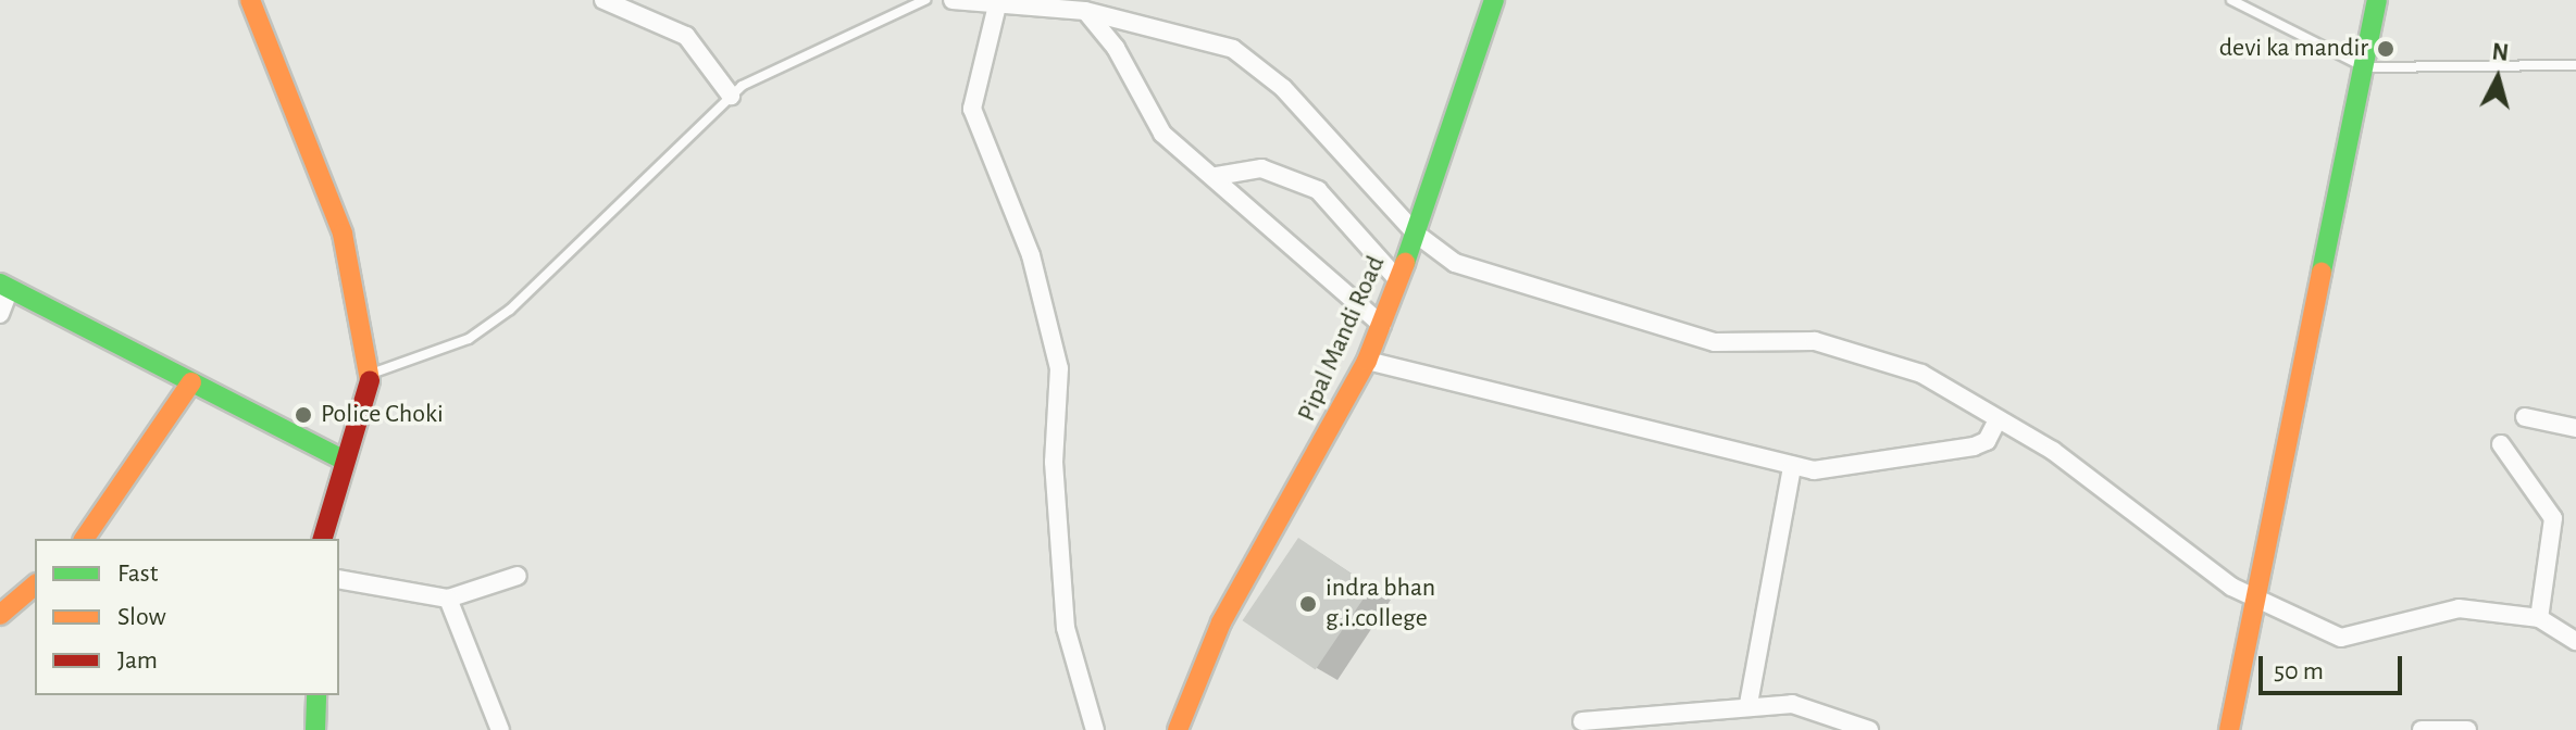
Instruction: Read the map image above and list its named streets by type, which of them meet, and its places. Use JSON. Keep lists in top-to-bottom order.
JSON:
{
  "streets": {
    "street": ["Pipal Mandi Road"]
  },
  "places": ["devi ka mandir", "Police Choki", "indra bhan g.i.college"],
  "legend": ["Fast", "Slow", "Jam"],
  "scale_bar": "50 m",
  "north": "top"
}
